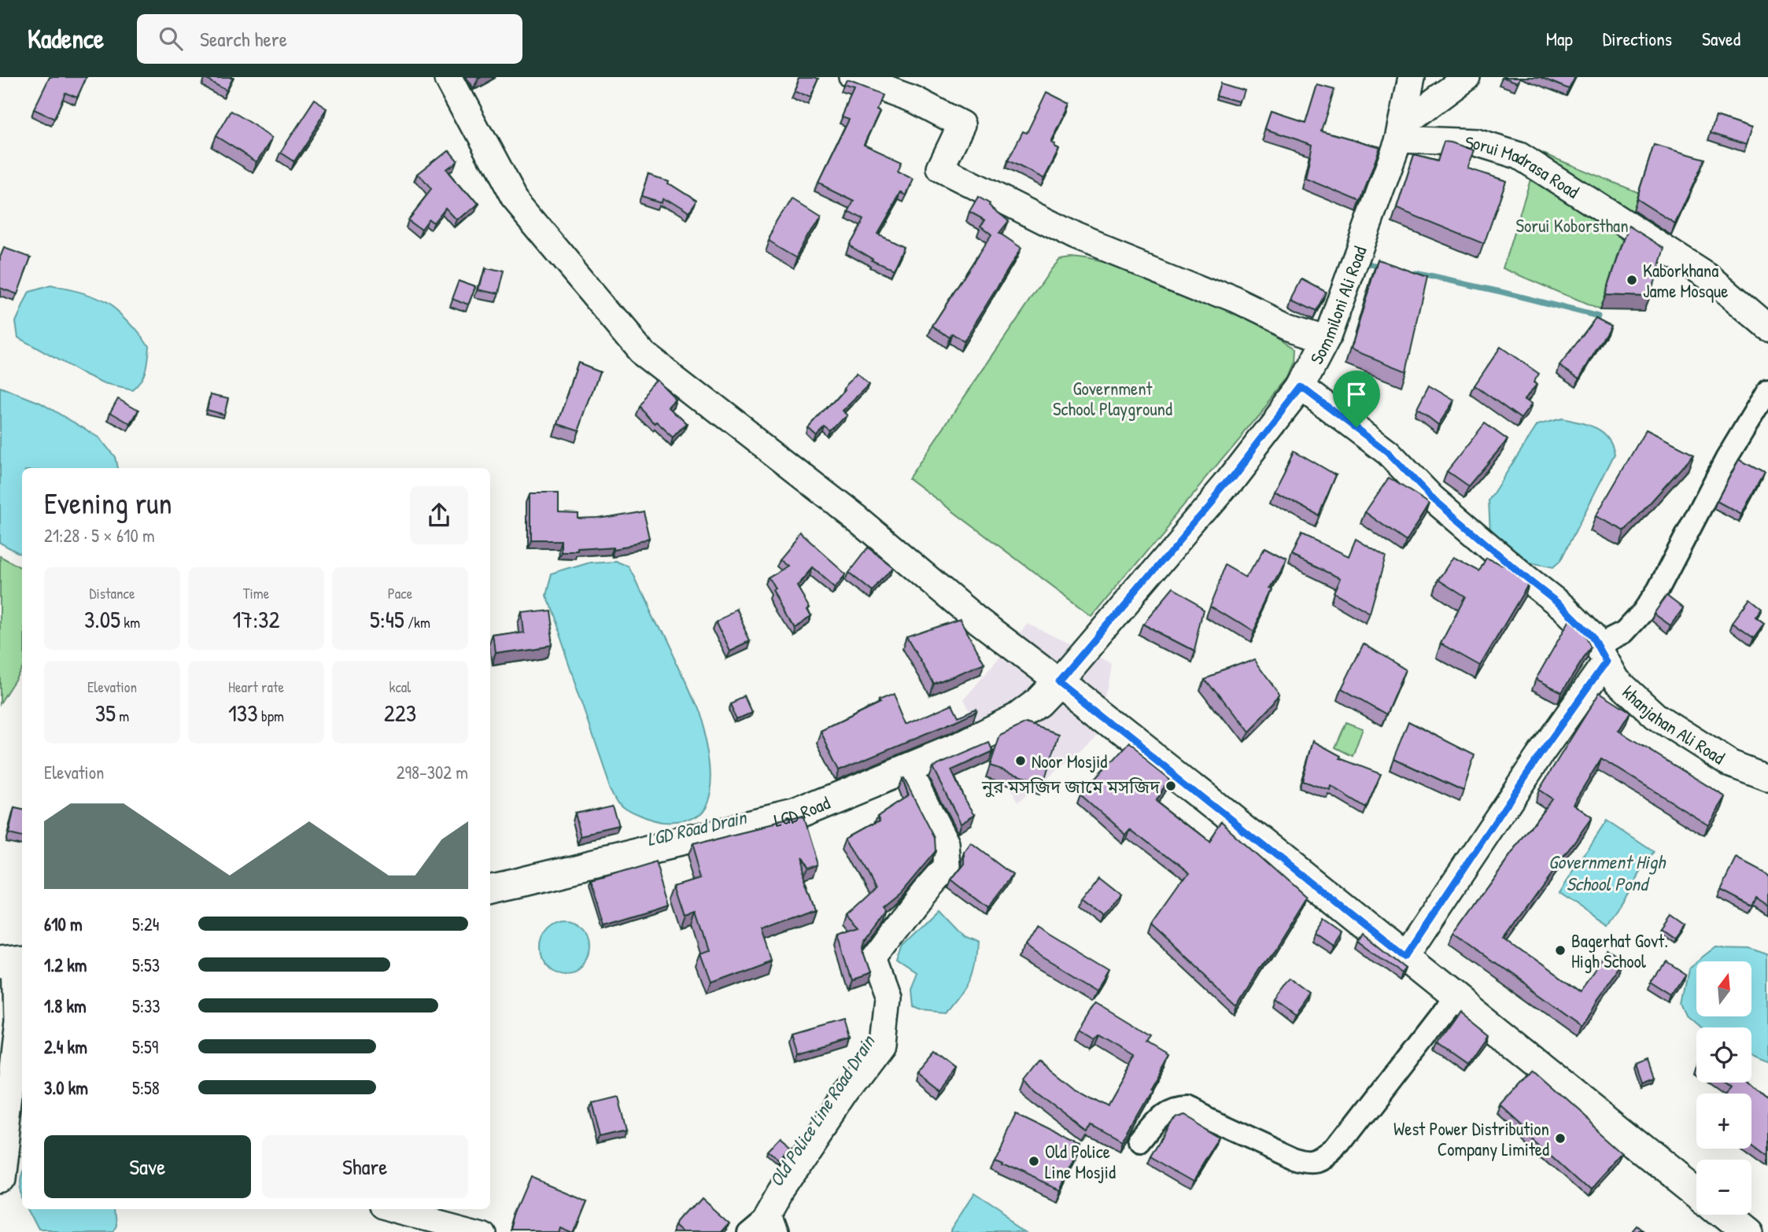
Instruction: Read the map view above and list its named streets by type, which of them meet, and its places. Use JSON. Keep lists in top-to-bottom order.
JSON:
{
  "streets": {
    "main road": ["LGD Road"],
    "street": ["Sorui Madrasa Road", "Sommiloni Ali Road", "khanjahan Ali Road"]
  },
  "crossings": [
    ["Sorui Madrasa Road", "Sommiloni Ali Road"],
    ["Sommiloni Ali Road", "khanjahan Ali Road"],
    ["Sommiloni Ali Road", "LGD Road"]
  ],
  "water": ["LGD Road Drain", "Government High School Pond", "Old Police Line Road Drain"],
  "parks": ["Sorui Koborsthan", "Government School Playground"],
  "places": [
    "Kaborkhana Jame Mosque",
    "Noor Mosjid",
    "নুর মসজিদ জামে মসজিদ",
    "Bagerhat Govt. High School",
    "West Power Distribution Company Limited",
    "Old Police Line Mosjid"
  ],
  "north": "top",
  "page": {
    "header": "Kadence",
    "search": "Search here",
    "nav": ["Map", "Directions", "Saved"],
    "heading": ["Evening run", "21:28 · 5 × 610 m"],
    "stats": [
      ["Distance", "3.05 km"],
      ["Time", "17:32"],
      ["Pace", "5:45 /km"],
      ["Elevation", "35 m"],
      ["Heart rate", "133 bpm"],
      ["kcal", "223"]
    ],
    "chart": ["Elevation", "298–302 m"],
    "list": [
      {
        "name": "610 m",
        "note": "5:24"
      },
      {
        "name": "1.2 km",
        "note": "5:53"
      },
      {
        "name": "1.8 km",
        "note": "5:33"
      },
      {
        "name": "2.4 km",
        "note": "5:59"
      },
      {
        "name": "3.0 km",
        "note": "5:58"
      }
    ],
    "map_buttons": ["+", "−"],
    "buttons": ["Save", "Share"]
  }
}
